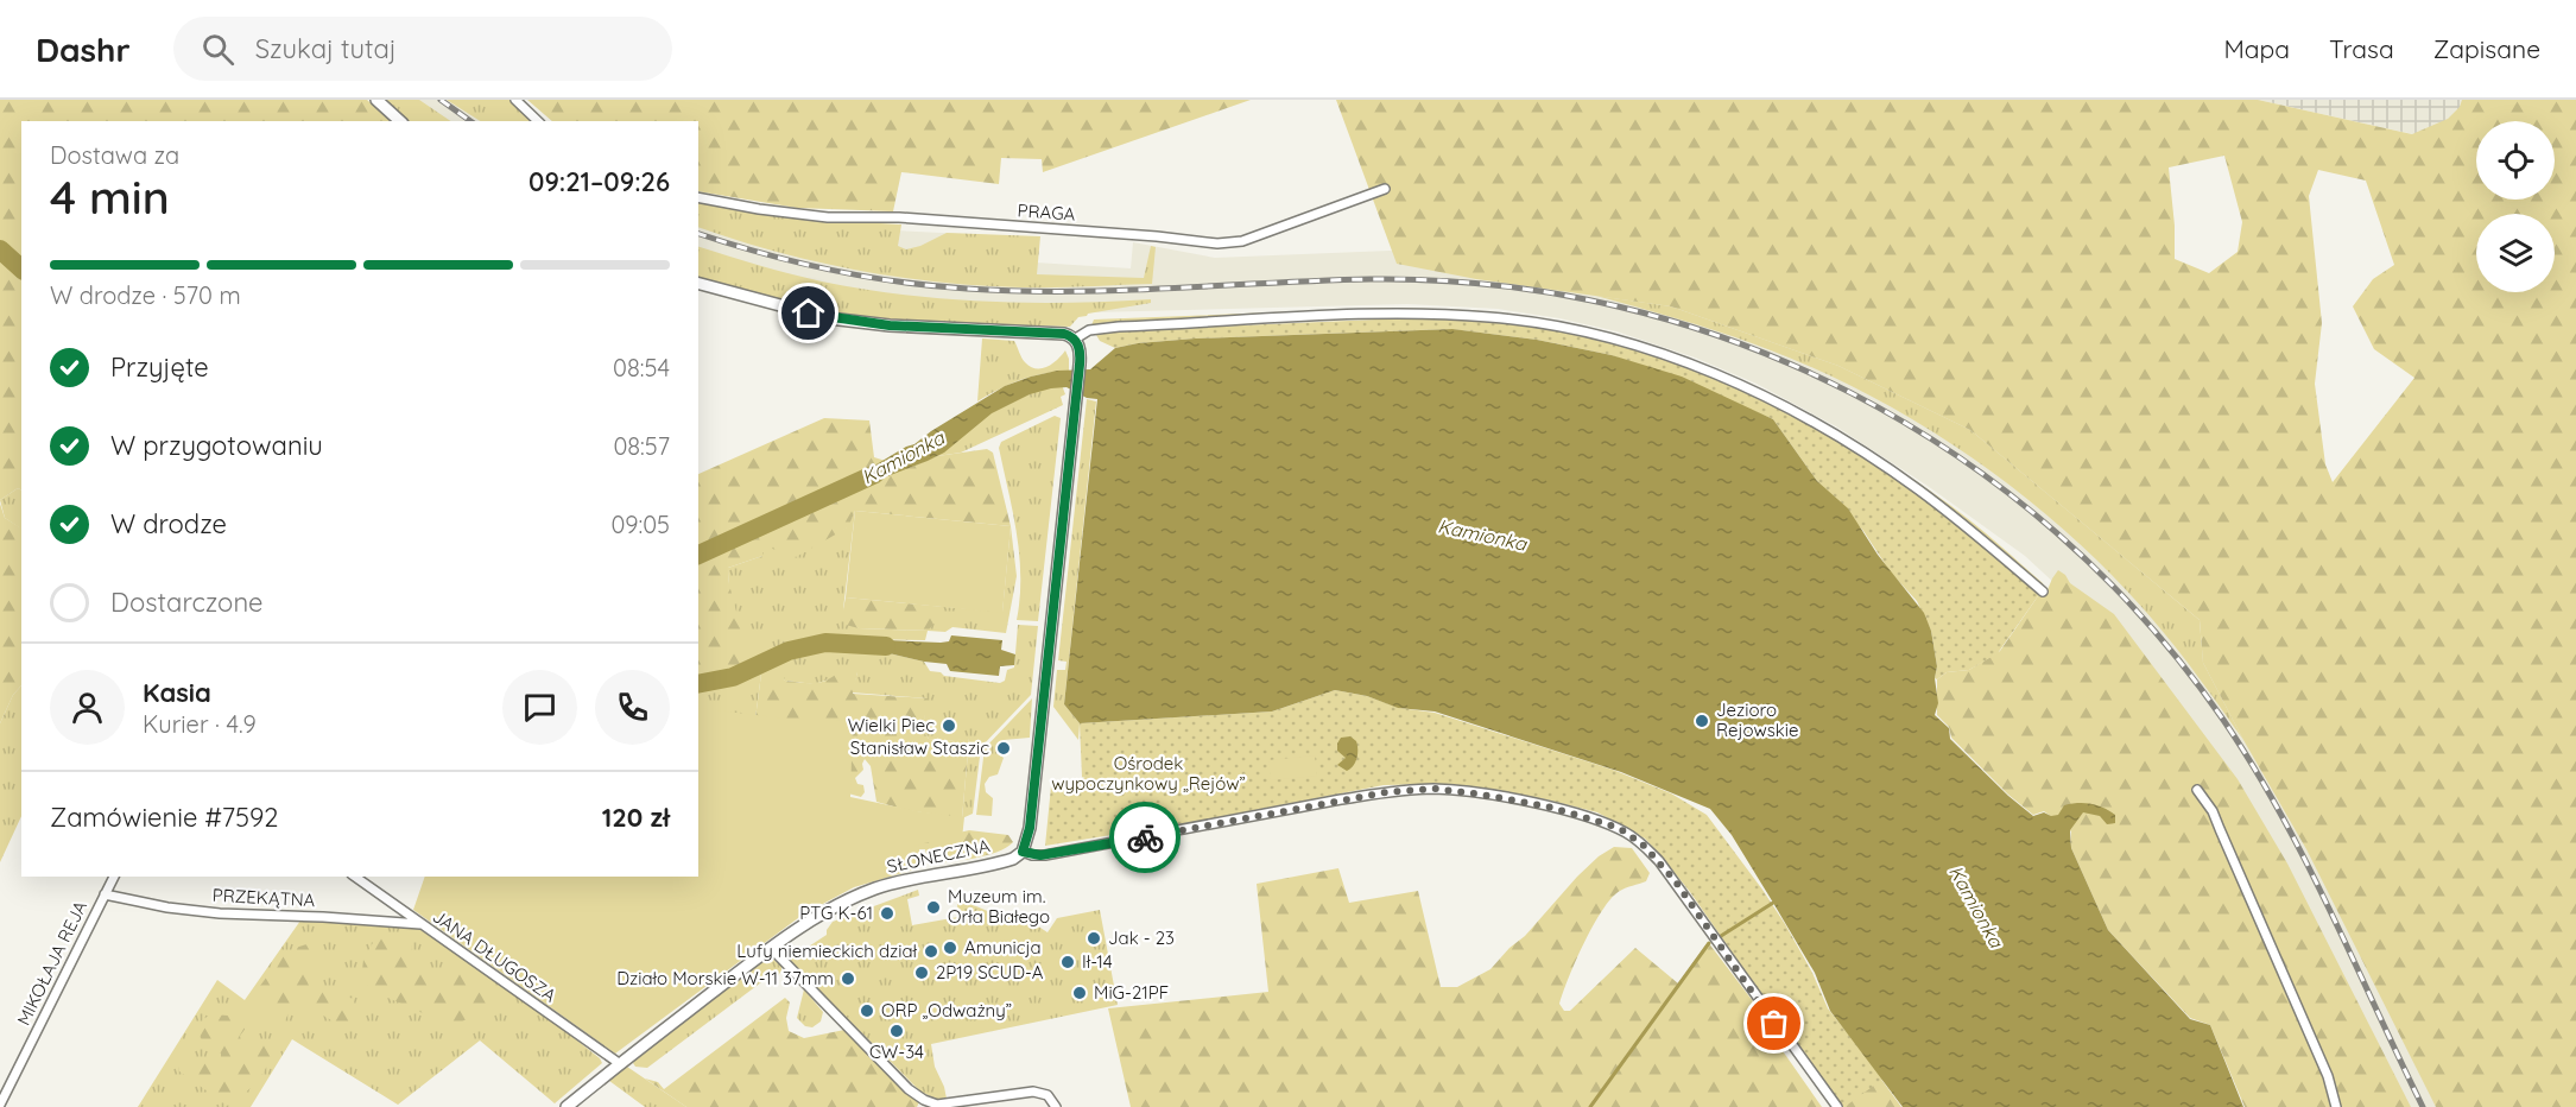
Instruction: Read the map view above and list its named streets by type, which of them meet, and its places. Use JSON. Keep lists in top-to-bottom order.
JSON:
{
  "streets": {
    "street": [
      "PRAGA",
      "SŁONECZNA",
      "PRZEKĄTNA",
      "JANA DŁUGOSZA",
      "MIKOŁAJA REJA"
    ]
  },
  "crossings": [
    ["SŁONECZNA", "JANA DŁUGOSZA"],
    ["PRZEKĄTNA", "JANA DŁUGOSZA"],
    ["PRZEKĄTNA", "MIKOŁAJA REJA"]
  ],
  "water": ["Kamionka"],
  "parks": ["Ośrodek wypoczynkowy „Rejów”"],
  "places": [
    "Jezioro Rejowskie",
    "Wielki Piec",
    "Stanisław Staszic",
    "Muzeum im. Orła Białego",
    "PTG K-61",
    "Jak - 23",
    "Amunicja",
    "Lufy niemieckich dział",
    "Ił-14",
    "2P19 SCUD-A",
    "Działo Morskie W-11 37mm",
    "MiG-21PF",
    "ORP „Odważny”",
    "CW-34"
  ],
  "page": {
    "header": "Dashr",
    "search": "Szukaj tutaj",
    "nav": ["Mapa", "Trasa", "Zapisane"],
    "heading": ["4 min", "Dostawa za", "09:21–09:26"],
    "panel": [
      "Kasia",
      "Kurier · 4.9",
      "Zamówienie #7592",
      "120 zł"
    ],
    "bar": "W drodze · 570 m",
    "list": [
      ["Przyjęte", "08:54"],
      ["W przygotowaniu", "08:57"],
      ["W drodze", "09:05"],
      "Dostarczone"
    ]
  }
}
